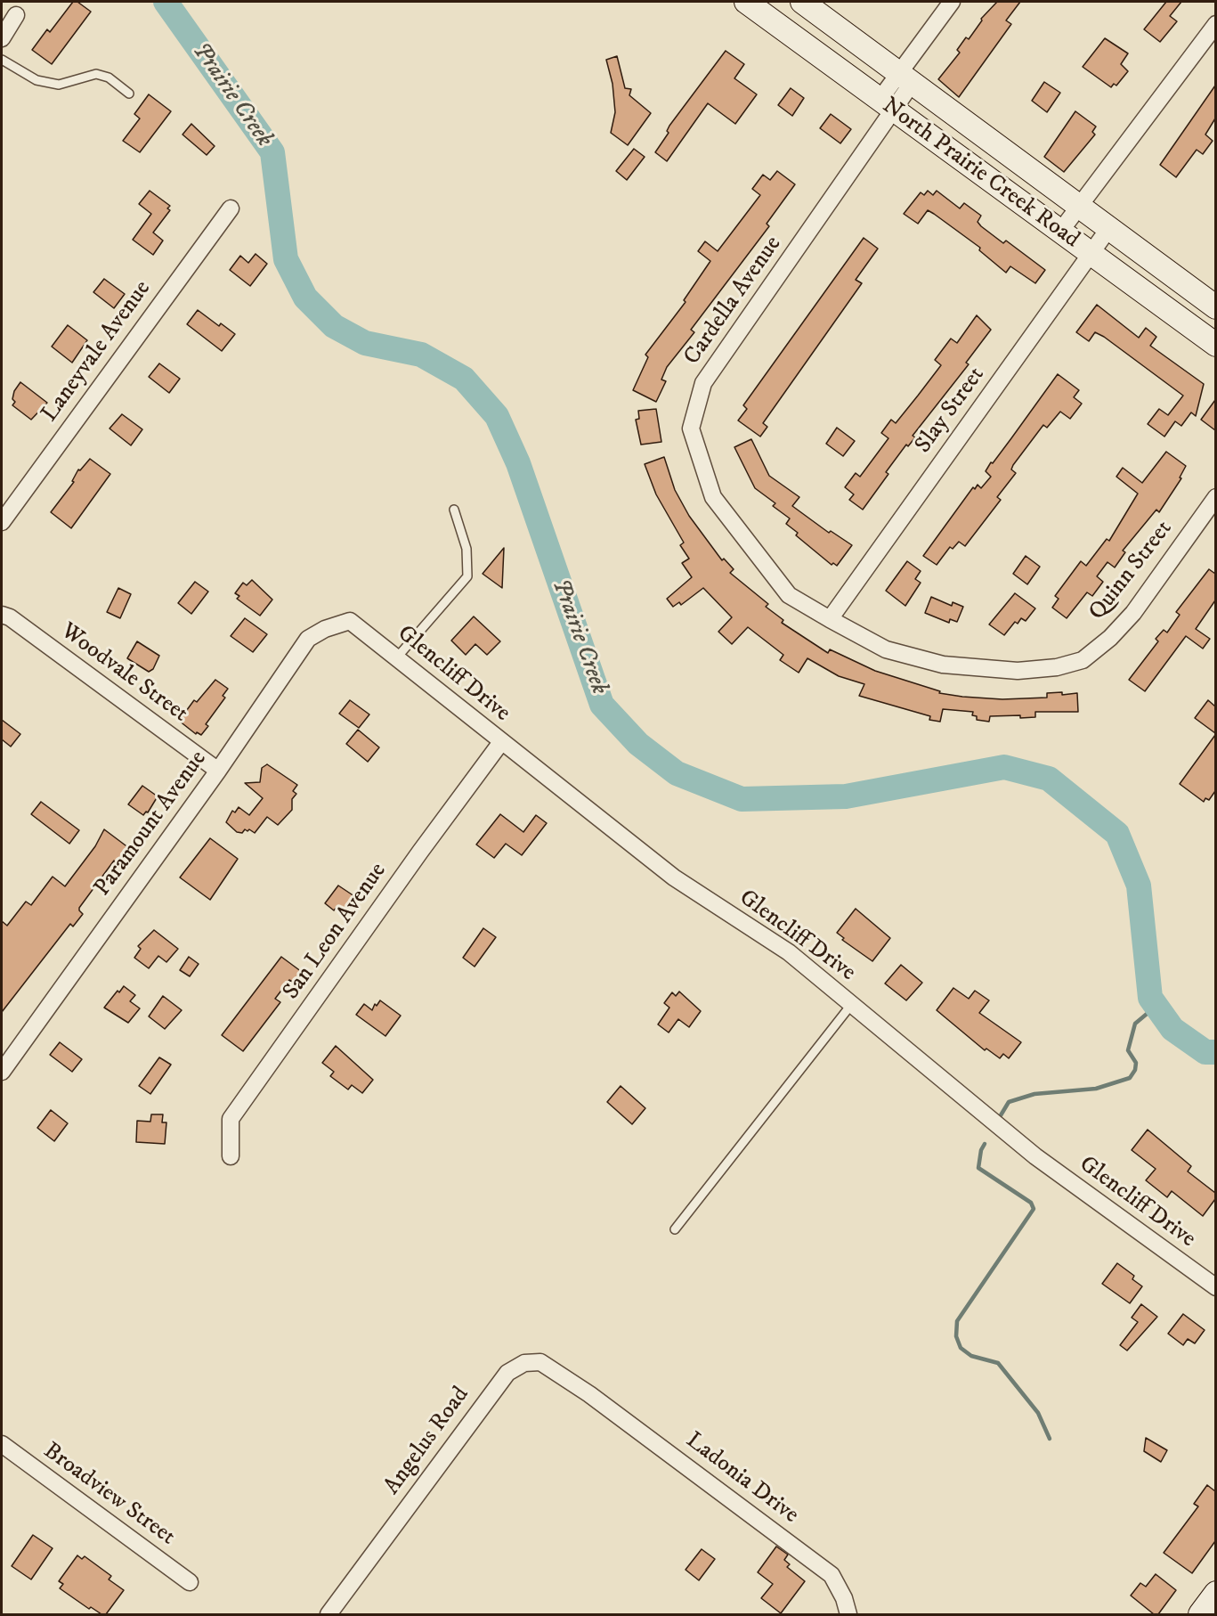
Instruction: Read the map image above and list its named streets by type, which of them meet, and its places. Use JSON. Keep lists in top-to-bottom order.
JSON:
{
  "streets": {
    "main road": ["North Prairie Creek Road"],
    "street": [
      "Cardella Avenue",
      "Laneyvale Avenue",
      "Slay Street",
      "Quinn Street",
      "Woodvale Street",
      "Glencliff Drive",
      "Paramount Avenue",
      "San Leon Avenue",
      "Angelus Road",
      "Ladonia Drive",
      "Broadview Street"
    ]
  },
  "crossings": [
    ["North Prairie Creek Road", "Cardella Avenue"],
    ["North Prairie Creek Road", "Slay Street"],
    ["Cardella Avenue", "Slay Street"],
    ["Cardella Avenue", "Quinn Street"],
    ["Slay Street", "Quinn Street"],
    ["Woodvale Street", "Paramount Avenue"],
    ["Glencliff Drive", "Paramount Avenue"],
    ["Glencliff Drive", "San Leon Avenue"],
    ["Angelus Road", "Ladonia Drive"]
  ],
  "water": ["Prairie Creek"]
}
